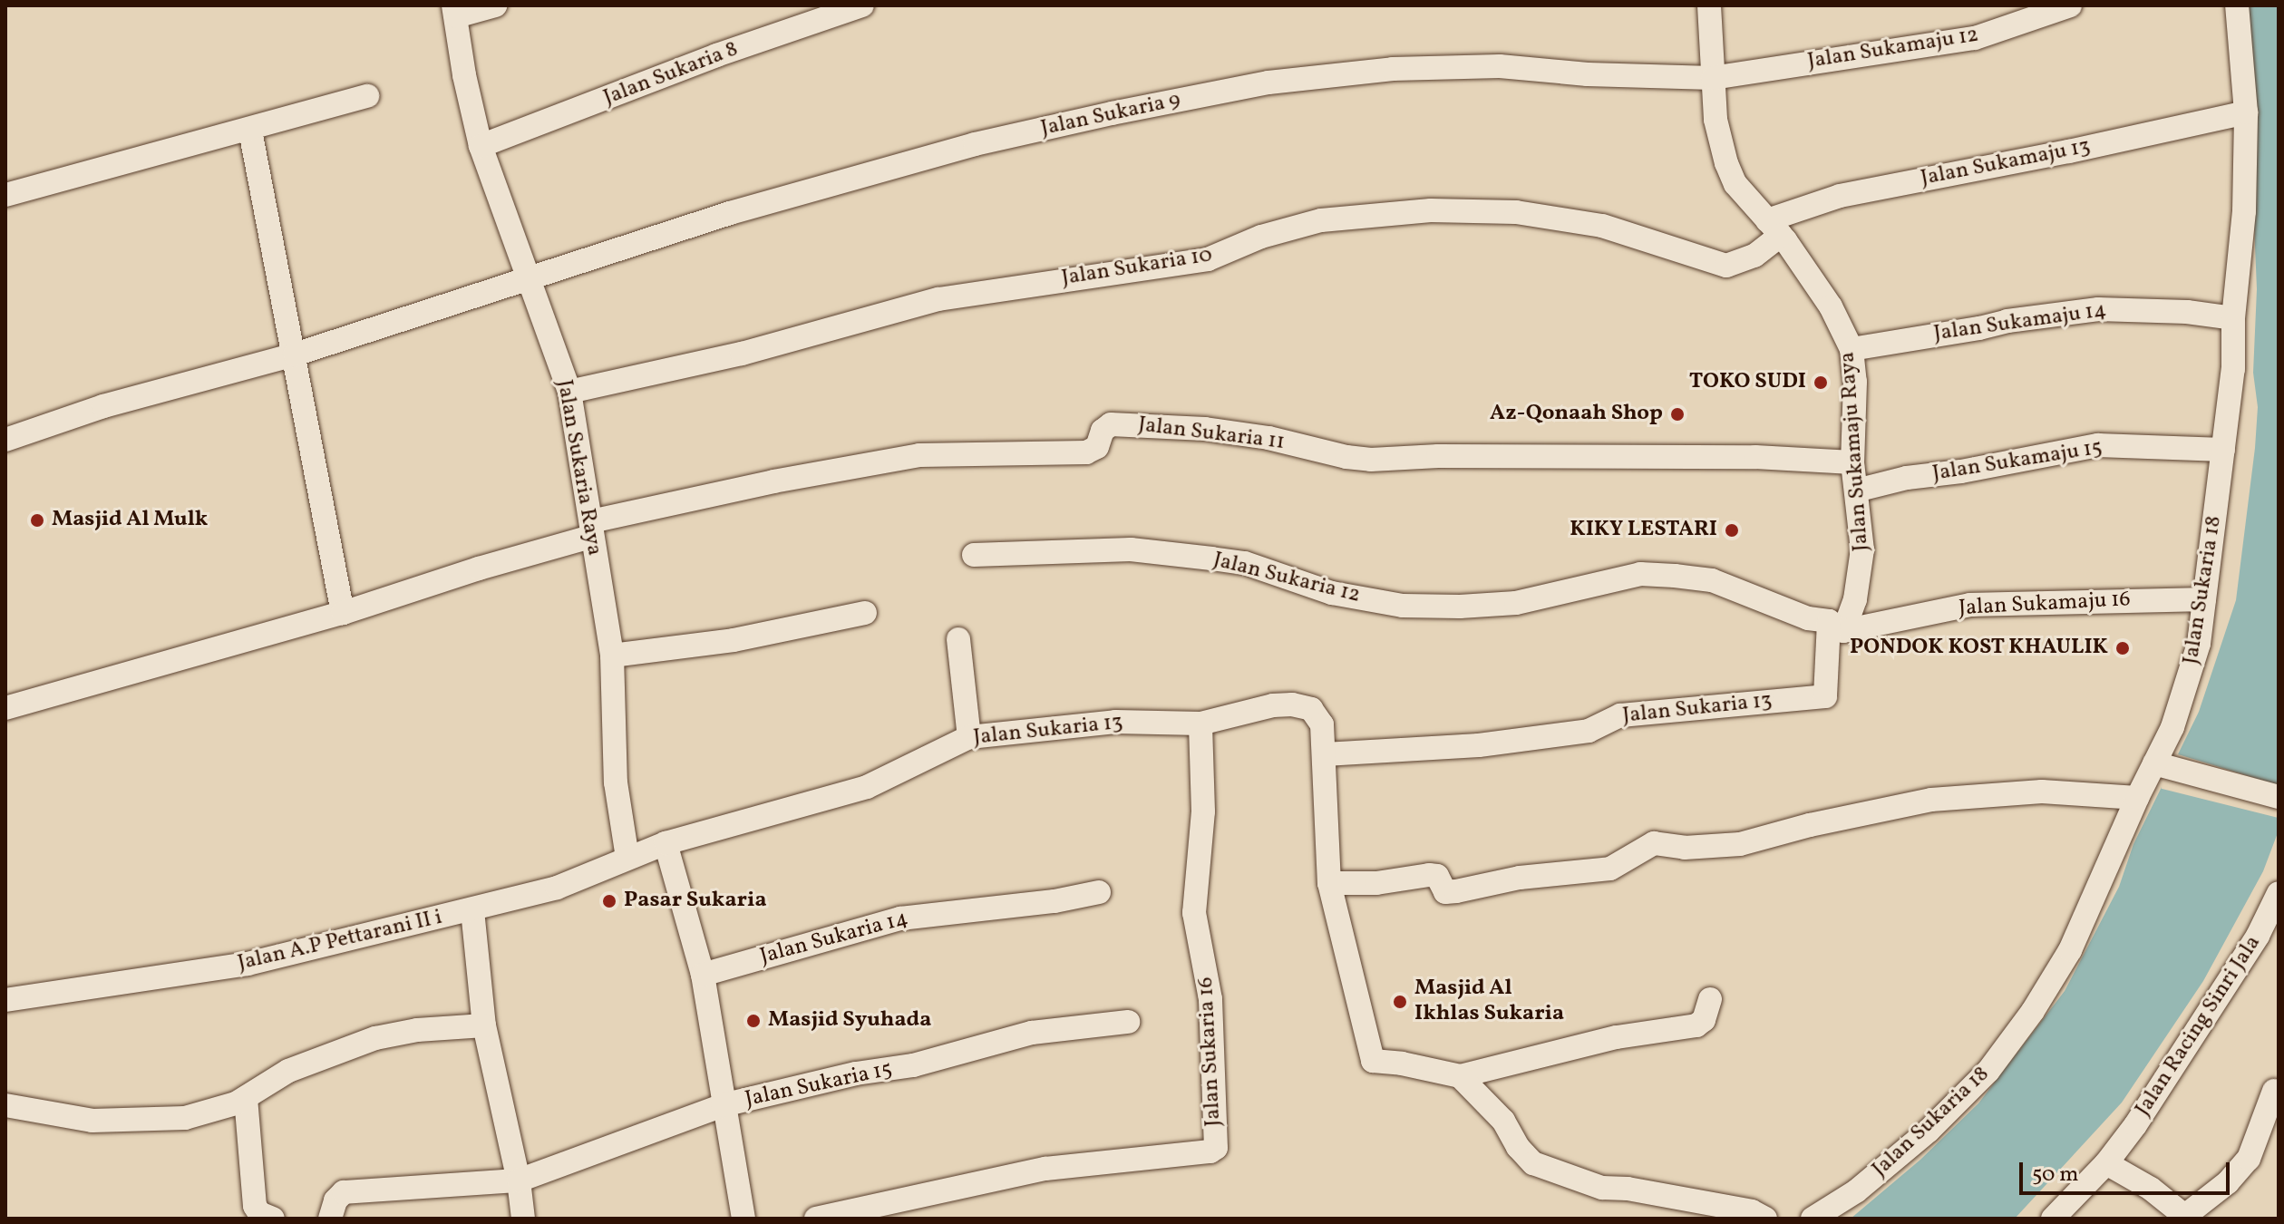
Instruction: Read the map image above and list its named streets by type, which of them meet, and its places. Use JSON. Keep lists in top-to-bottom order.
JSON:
{
  "streets": {
    "street": [
      "Jalan Sukamaju 12",
      "Jalan Sukaria 8",
      "Jalan Sukaria 9",
      "Jalan Sukamaju 13",
      "Jalan Sukaria 10",
      "Jalan Sukamaju 14",
      "Jalan Sukaria 11",
      "Jalan Sukamaju Raya",
      "Jalan Sukamaju 15",
      "Jalan Sukaria Raya",
      "Jalan Sukaria 12",
      "Jalan Sukaria 18",
      "Jalan Sukamaju 16",
      "Jalan Sukaria 13",
      "Jalan Sukaria 14",
      "Jalan A.P Pettarani II i",
      "Jalan Racing Sinri Jala",
      "Jalan Sukaria 16",
      "Jalan Sukaria 15"
    ]
  },
  "crossings": [
    ["Jalan Sukamaju 12", "Jalan Sukaria 9"],
    ["Jalan Sukamaju 12", "Jalan Sukamaju Raya"],
    ["Jalan Sukaria 8", "Jalan Sukaria Raya"],
    ["Jalan Sukaria 9", "Jalan Sukamaju Raya"],
    ["Jalan Sukaria 9", "Jalan Sukaria Raya"],
    ["Jalan Sukamaju 13", "Jalan Sukaria 10"],
    ["Jalan Sukamaju 13", "Jalan Sukamaju Raya"],
    ["Jalan Sukamaju 13", "Jalan Sukaria 18"],
    ["Jalan Sukaria 10", "Jalan Sukamaju Raya"],
    ["Jalan Sukaria 10", "Jalan Sukaria Raya"],
    ["Jalan Sukamaju 14", "Jalan Sukamaju Raya"],
    ["Jalan Sukamaju 14", "Jalan Sukaria 18"],
    ["Jalan Sukaria 11", "Jalan Sukamaju Raya"],
    ["Jalan Sukaria 11", "Jalan Sukaria Raya"],
    ["Jalan Sukamaju Raya", "Jalan Sukamaju 15"],
    ["Jalan Sukamaju Raya", "Jalan Sukaria 12"],
    ["Jalan Sukamaju Raya", "Jalan Sukamaju 16"],
    ["Jalan Sukamaju Raya", "Jalan Sukaria 13"],
    ["Jalan Sukamaju 15", "Jalan Sukaria 18"],
    ["Jalan Sukaria Raya", "Jalan A.P Pettarani II i"],
    ["Jalan Sukaria 12", "Jalan Sukamaju 16"],
    ["Jalan Sukaria 12", "Jalan Sukaria 13"],
    ["Jalan Sukaria 18", "Jalan Sukamaju 16"],
    ["Jalan Sukamaju 16", "Jalan Sukaria 13"],
    ["Jalan Sukaria 13", "Jalan A.P Pettarani II i"],
    ["Jalan Sukaria 13", "Jalan Sukaria 16"]
  ],
  "places": [
    "TOKO SUDI",
    "Az-Qonaah Shop",
    "Masjid Al Mulk",
    "KIKY LESTARI",
    "PONDOK KOST KHAULIK",
    "Pasar Sukaria",
    "Masjid Al Ikhlas Sukaria",
    "Masjid Syuhada"
  ],
  "scale_bar": "50 m"
}
